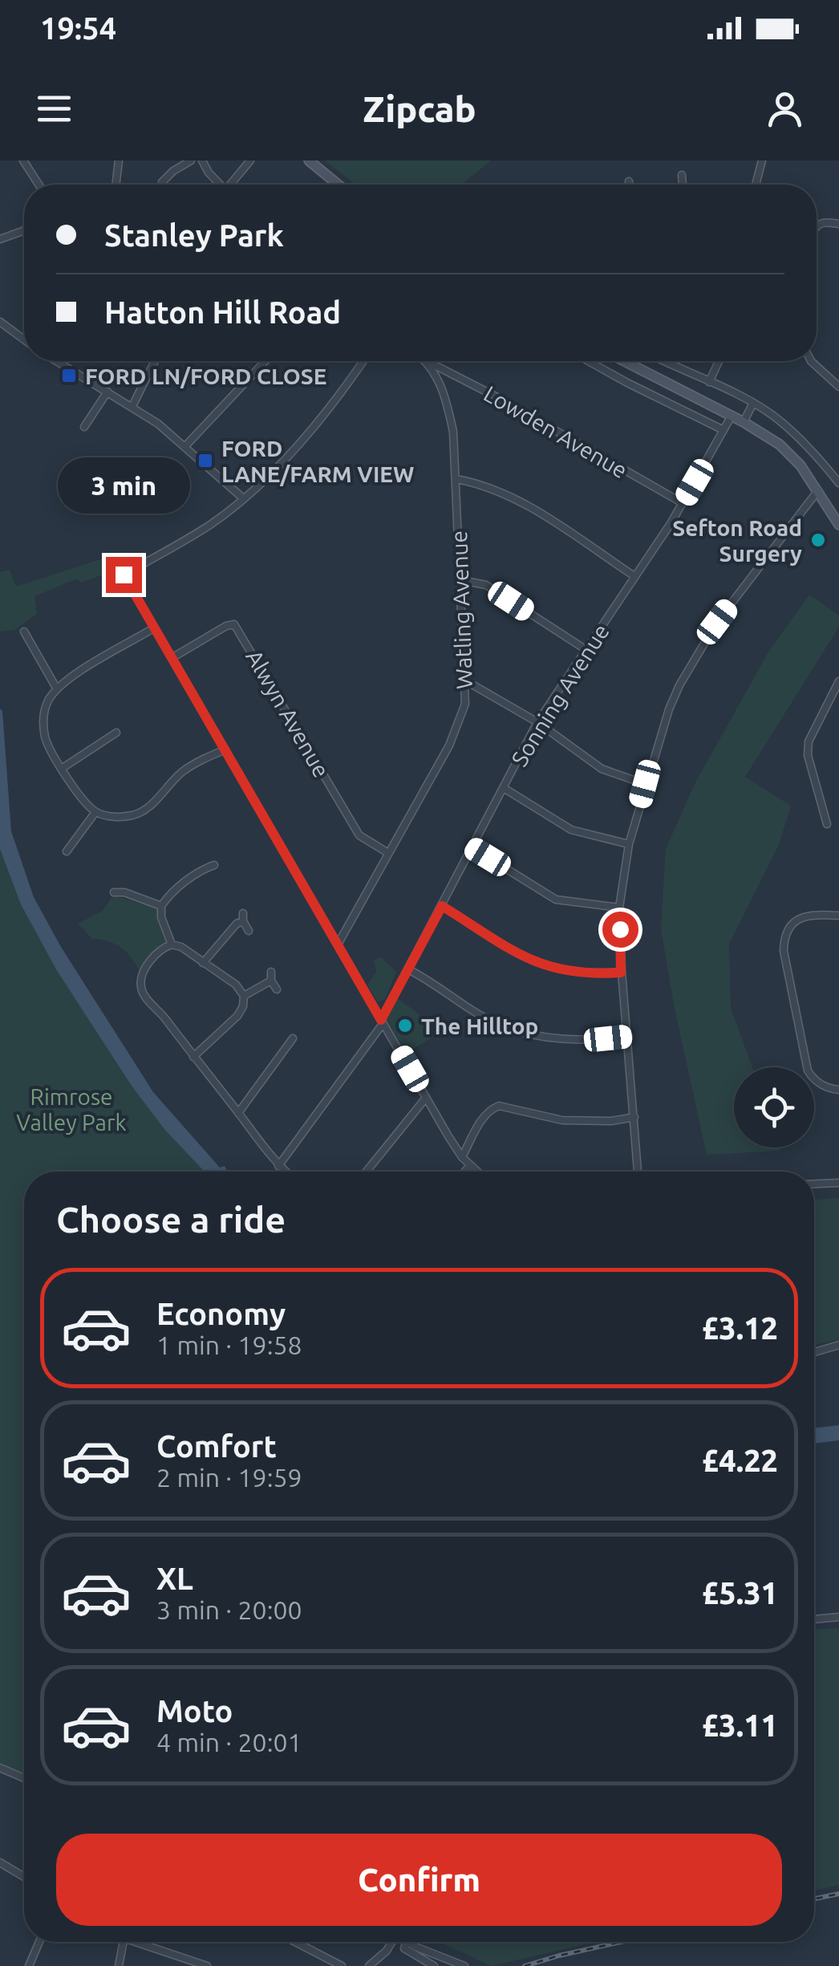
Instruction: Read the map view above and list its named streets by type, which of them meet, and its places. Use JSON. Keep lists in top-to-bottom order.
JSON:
{
  "streets": {
    "street": [
      "Lowden Avenue",
      "Watling Avenue",
      "Sonning Avenue",
      "Alwyn Avenue"
    ]
  },
  "crossings": [
    ["Lowden Avenue", "Watling Avenue"],
    ["Lowden Avenue", "Sonning Avenue"],
    ["Watling Avenue", "Alwyn Avenue"]
  ],
  "parks": ["Rimrose Valley Park"],
  "places": {
    "transit": ["FORD LN/FORD CLOSE", "FORD LANE/FARM VIEW"],
    "other": ["Sefton Road Surgery", "The Hilltop"]
  },
  "page": {
    "status": "19:54",
    "header": "Zipcab",
    "banner": ["Stanley Park", "Hatton Hill Road"],
    "bubble": "3 min",
    "heading": "Choose a ride",
    "list": [
      {
        "name": "Economy",
        "note": "1 min · 19:58",
        "value": "£3.12"
      },
      {
        "name": "Comfort",
        "note": "2 min · 19:59",
        "value": "£4.22"
      },
      {
        "name": "XL",
        "note": "3 min · 20:00",
        "value": "£5.31"
      },
      {
        "name": "Moto",
        "note": "4 min · 20:01",
        "value": "£3.11"
      }
    ],
    "buttons": "Confirm"
  }
}
